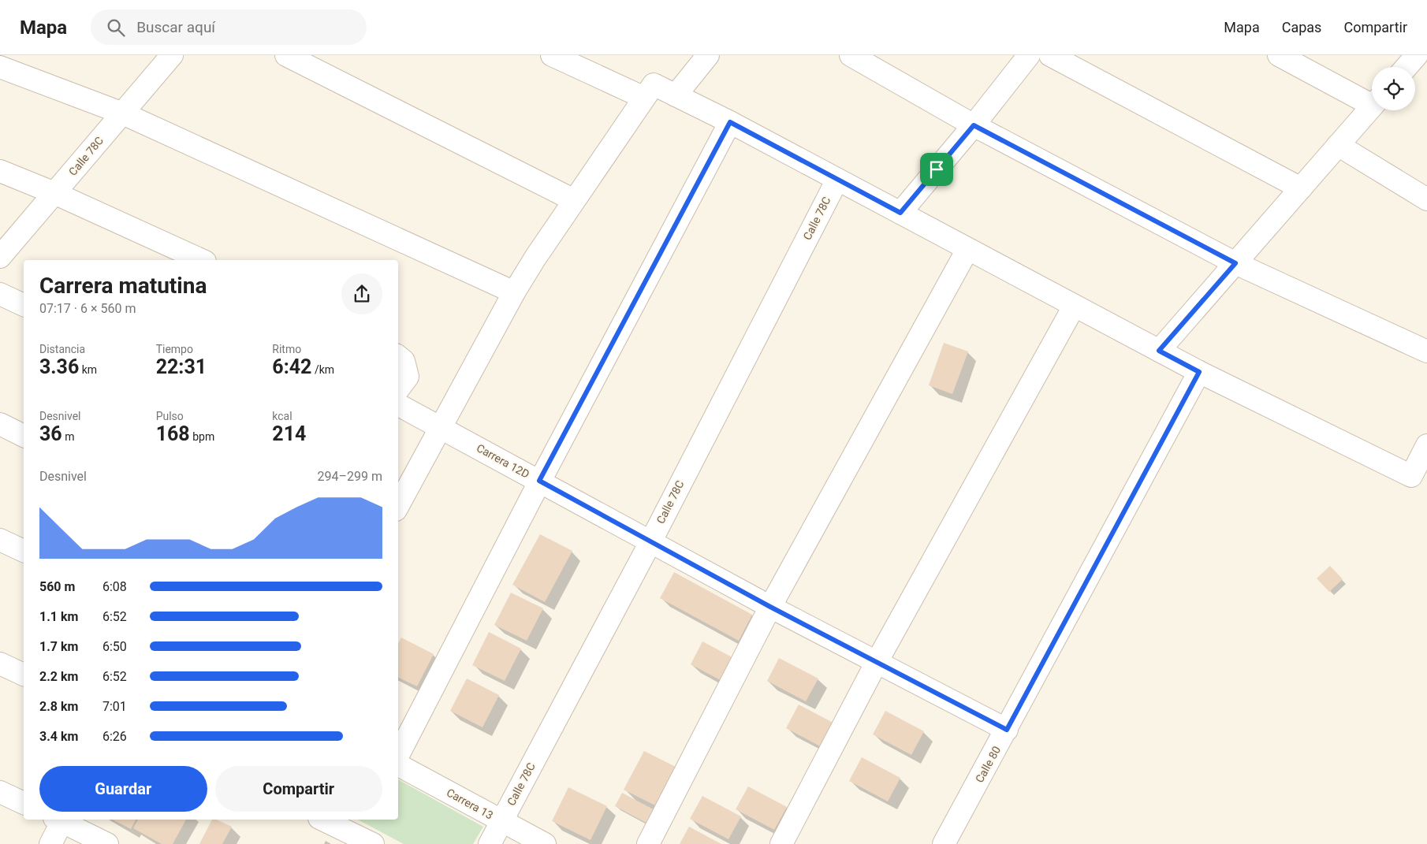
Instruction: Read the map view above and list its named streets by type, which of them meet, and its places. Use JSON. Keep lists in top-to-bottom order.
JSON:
{
  "streets": {
    "street": [
      "Calle 78C",
      "Carrera 12D",
      "Calle 80",
      "Carrera 13"
    ]
  },
  "crossings": [
    ["Calle 78C", "Carrera 12D"],
    ["Calle 78C", "Carrera 13"],
    ["Carrera 12D", "Calle 80"]
  ],
  "page": {
    "header": "Mapa",
    "search": "Buscar aquí",
    "nav": ["Mapa", "Capas", "Compartir"],
    "heading": ["Carrera matutina", "07:17 · 6 × 560 m"],
    "stats": [
      ["Distancia", "3.36 km"],
      ["Tiempo", "22:31"],
      ["Ritmo", "6:42 /km"],
      ["Desnivel", "36 m"],
      ["Pulso", "168 bpm"],
      ["kcal", "214"]
    ],
    "chart": ["Desnivel", "294–299 m"],
    "list": [
      {
        "name": "560 m",
        "note": "6:08"
      },
      {
        "name": "1.1 km",
        "note": "6:52"
      },
      {
        "name": "1.7 km",
        "note": "6:50"
      },
      {
        "name": "2.2 km",
        "note": "6:52"
      },
      {
        "name": "2.8 km",
        "note": "7:01"
      },
      {
        "name": "3.4 km",
        "note": "6:26"
      }
    ],
    "buttons": ["Guardar", "Compartir"]
  }
}
